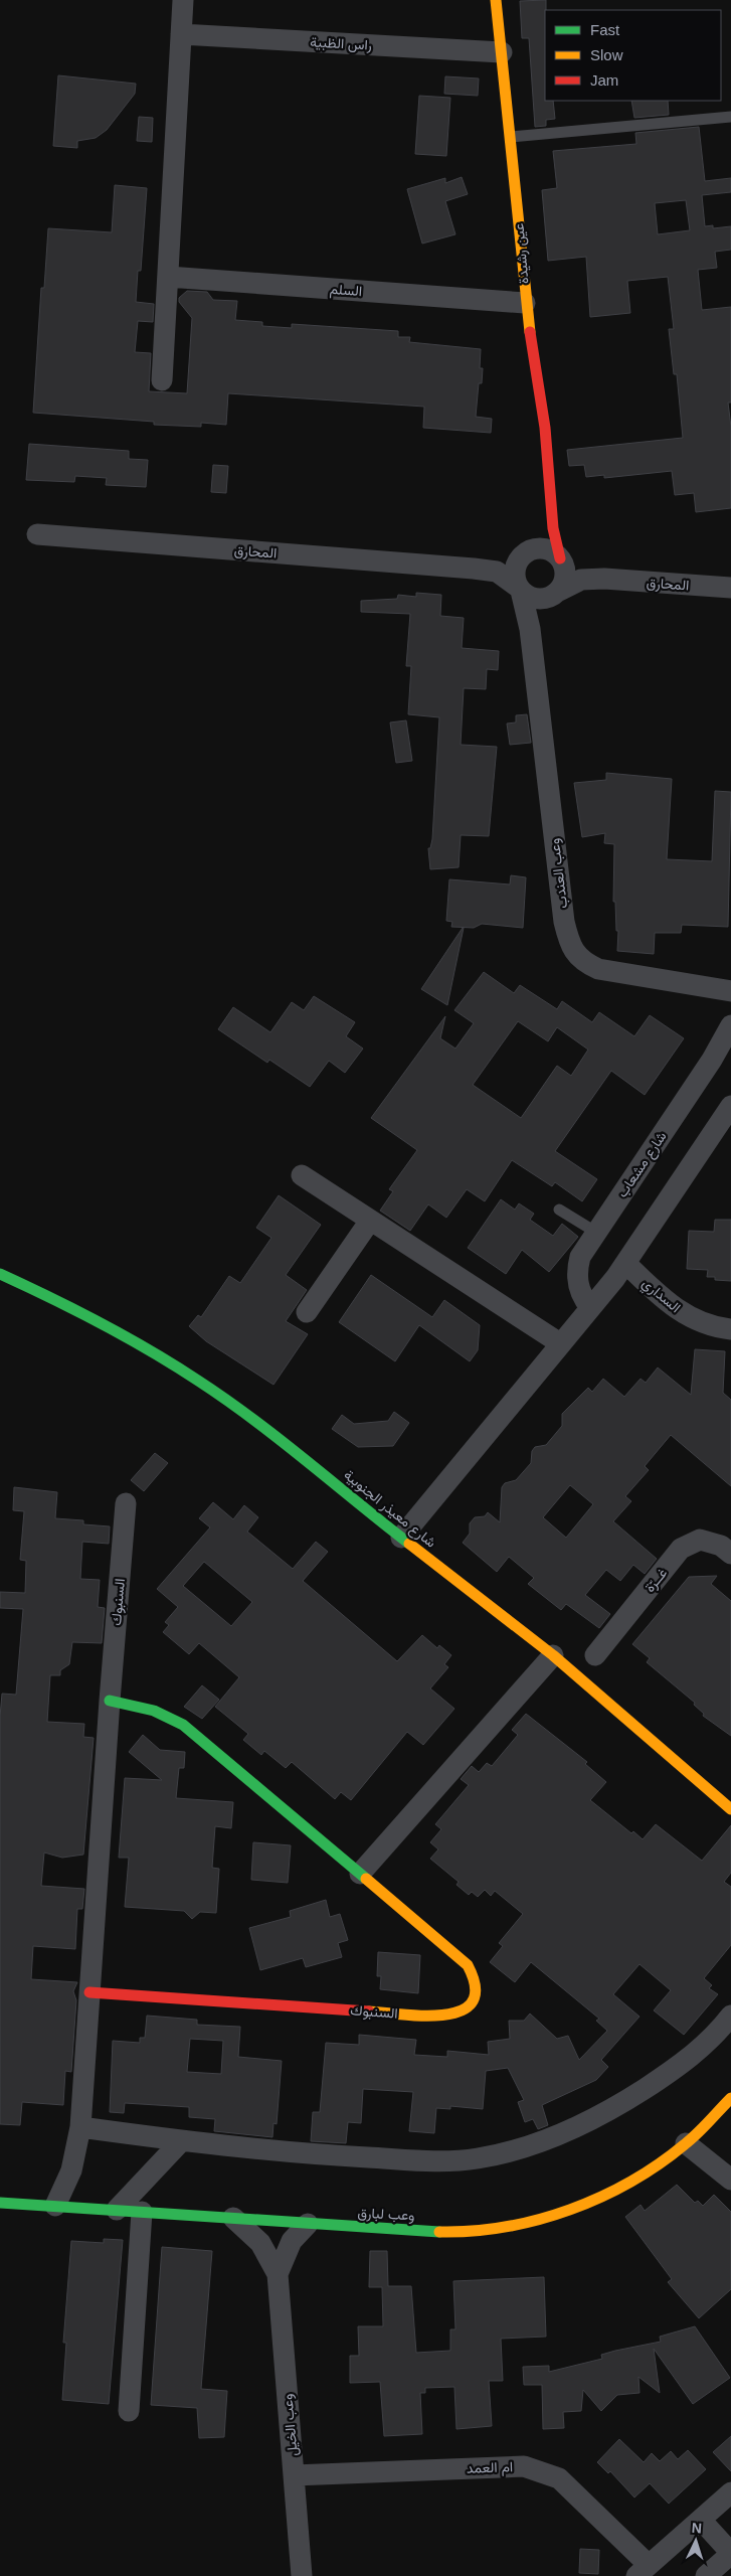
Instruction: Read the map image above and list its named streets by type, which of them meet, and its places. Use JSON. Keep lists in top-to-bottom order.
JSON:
{
  "streets": {
    "street": [
      "راس الظبية",
      "عين رشيدة",
      "السلم",
      "المحارق",
      "وعب العندب",
      "شارع مشعاب",
      "السداري",
      "شارع معيذر الجنوبية",
      "غــرّة",
      "السنبوك",
      "وعب لبارق",
      "وعب الخيل",
      "ام العمد"
    ]
  },
  "crossings": [
    ["راس الظبية", "عين رشيدة"],
    ["عين رشيدة", "السلم"],
    ["عين رشيدة", "المحارق"],
    ["عين رشيدة", "وعب العندب"],
    ["المحارق", "وعب العندب"],
    ["السنبوك", "وعب لبارق"],
    ["وعب لبارق", "وعب الخيل"],
    ["وعب الخيل", "ام العمد"]
  ],
  "legend": ["Fast", "Slow", "Jam"],
  "north": "top"
}
